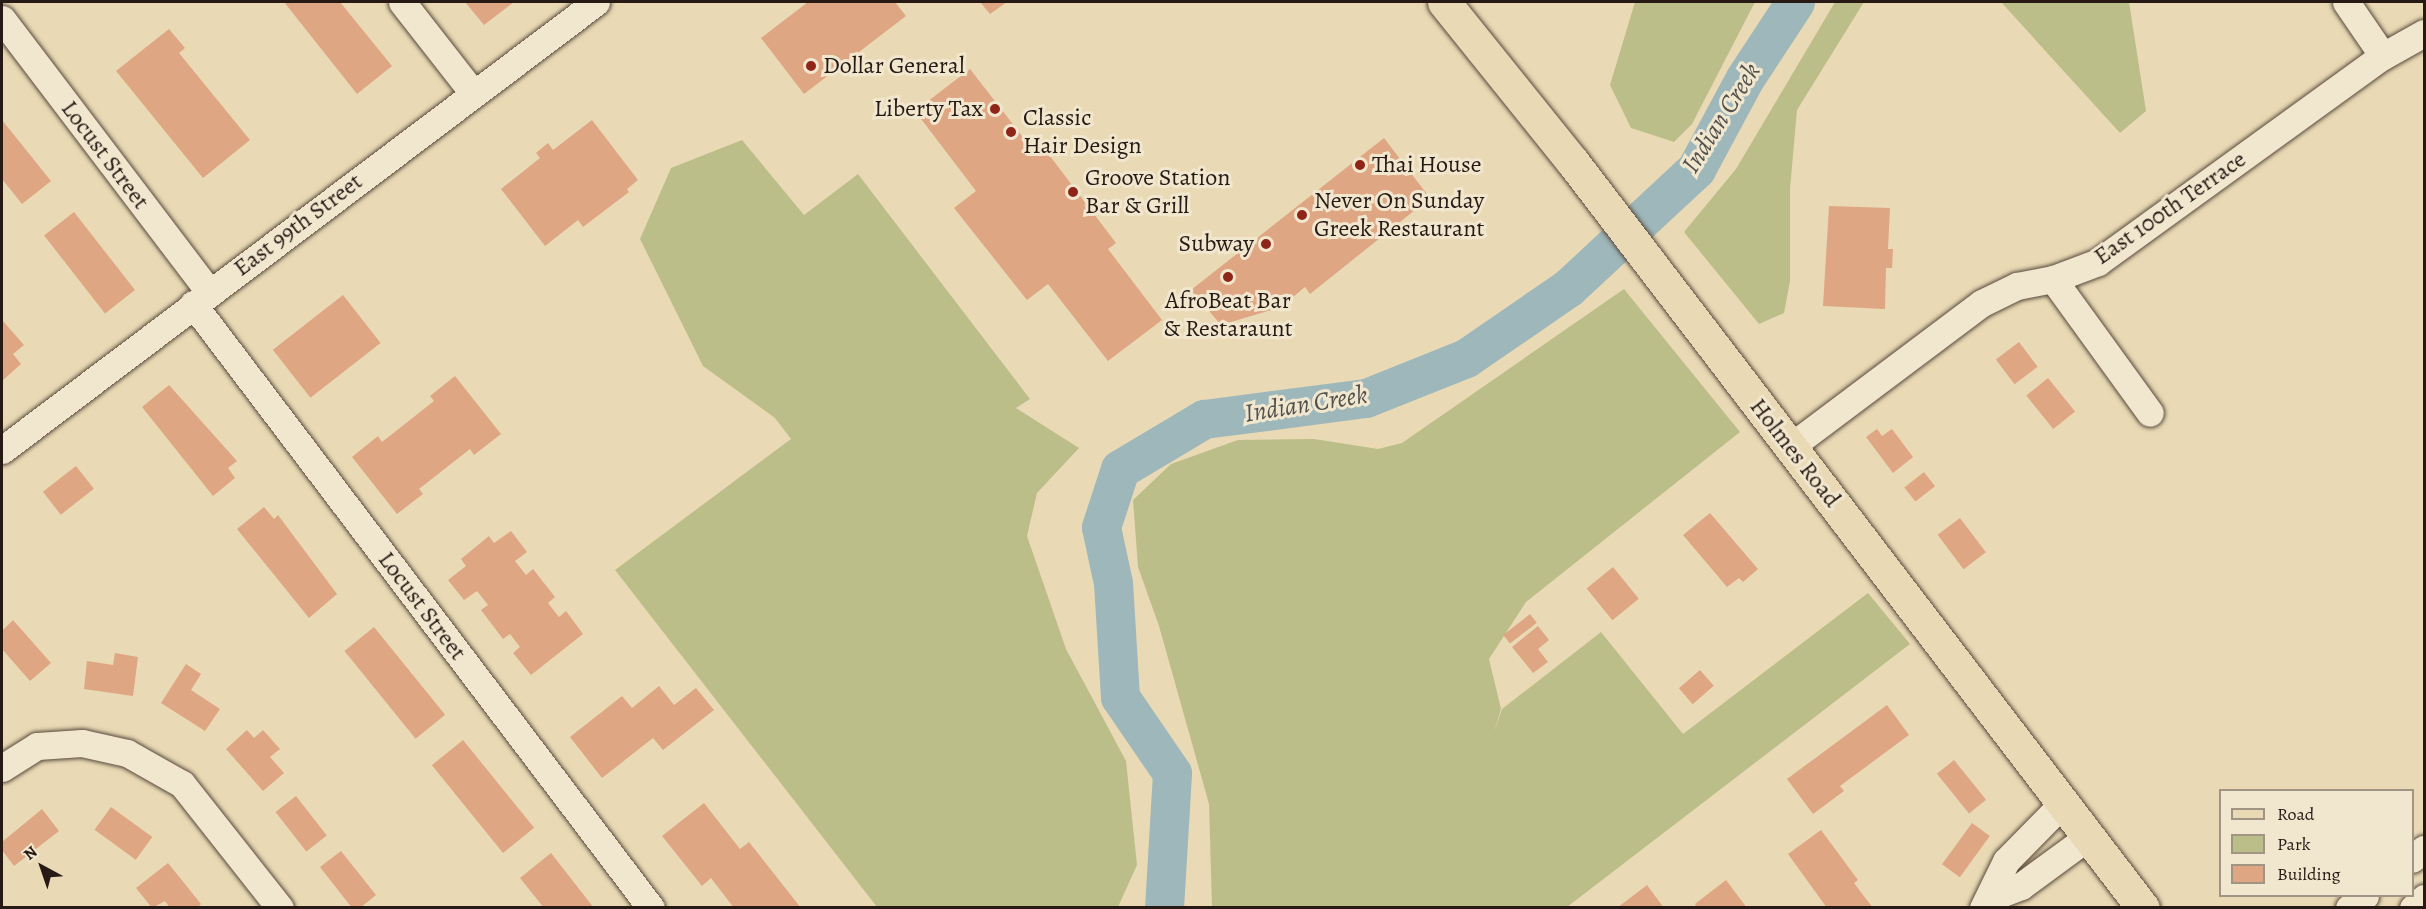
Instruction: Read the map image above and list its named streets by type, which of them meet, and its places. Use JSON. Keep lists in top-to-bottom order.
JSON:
{
  "streets": {
    "main road": ["Holmes Road"],
    "street": ["Locust Street", "East 100th Terrace", "East 99th Street"]
  },
  "crossings": [
    ["Locust Street", "East 99th Street"],
    ["East 100th Terrace", "Holmes Road"]
  ],
  "water": ["Indian Creek"],
  "places": [
    "Dollar General",
    "Liberty Tax",
    "Classic Hair Design",
    "Thai House",
    "Groove Station Bar & Grill",
    "Never On Sunday Greek Restaurant",
    "Subway",
    "AfroBeat Bar & Restaraunt"
  ],
  "legend": ["Road", "Park", "Building"],
  "north": "top left"
}
